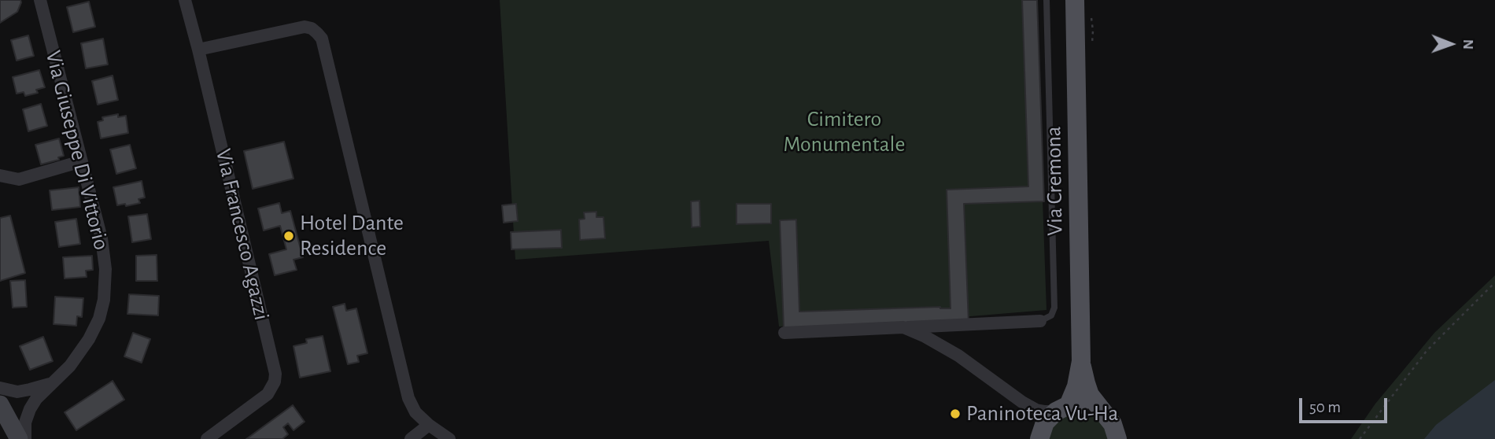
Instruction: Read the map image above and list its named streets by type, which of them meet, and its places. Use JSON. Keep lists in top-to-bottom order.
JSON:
{
  "streets": {
    "main road": ["Via Cremona"],
    "street": ["Via Giuseppe Di Vittorio", "Via Francesco Agazzi"]
  },
  "parks": ["Cimitero Monumentale"],
  "places": ["Hotel Dante Residence", "Paninoteca Vu-Ha"],
  "scale_bar": "50 m",
  "north": "right"
}
